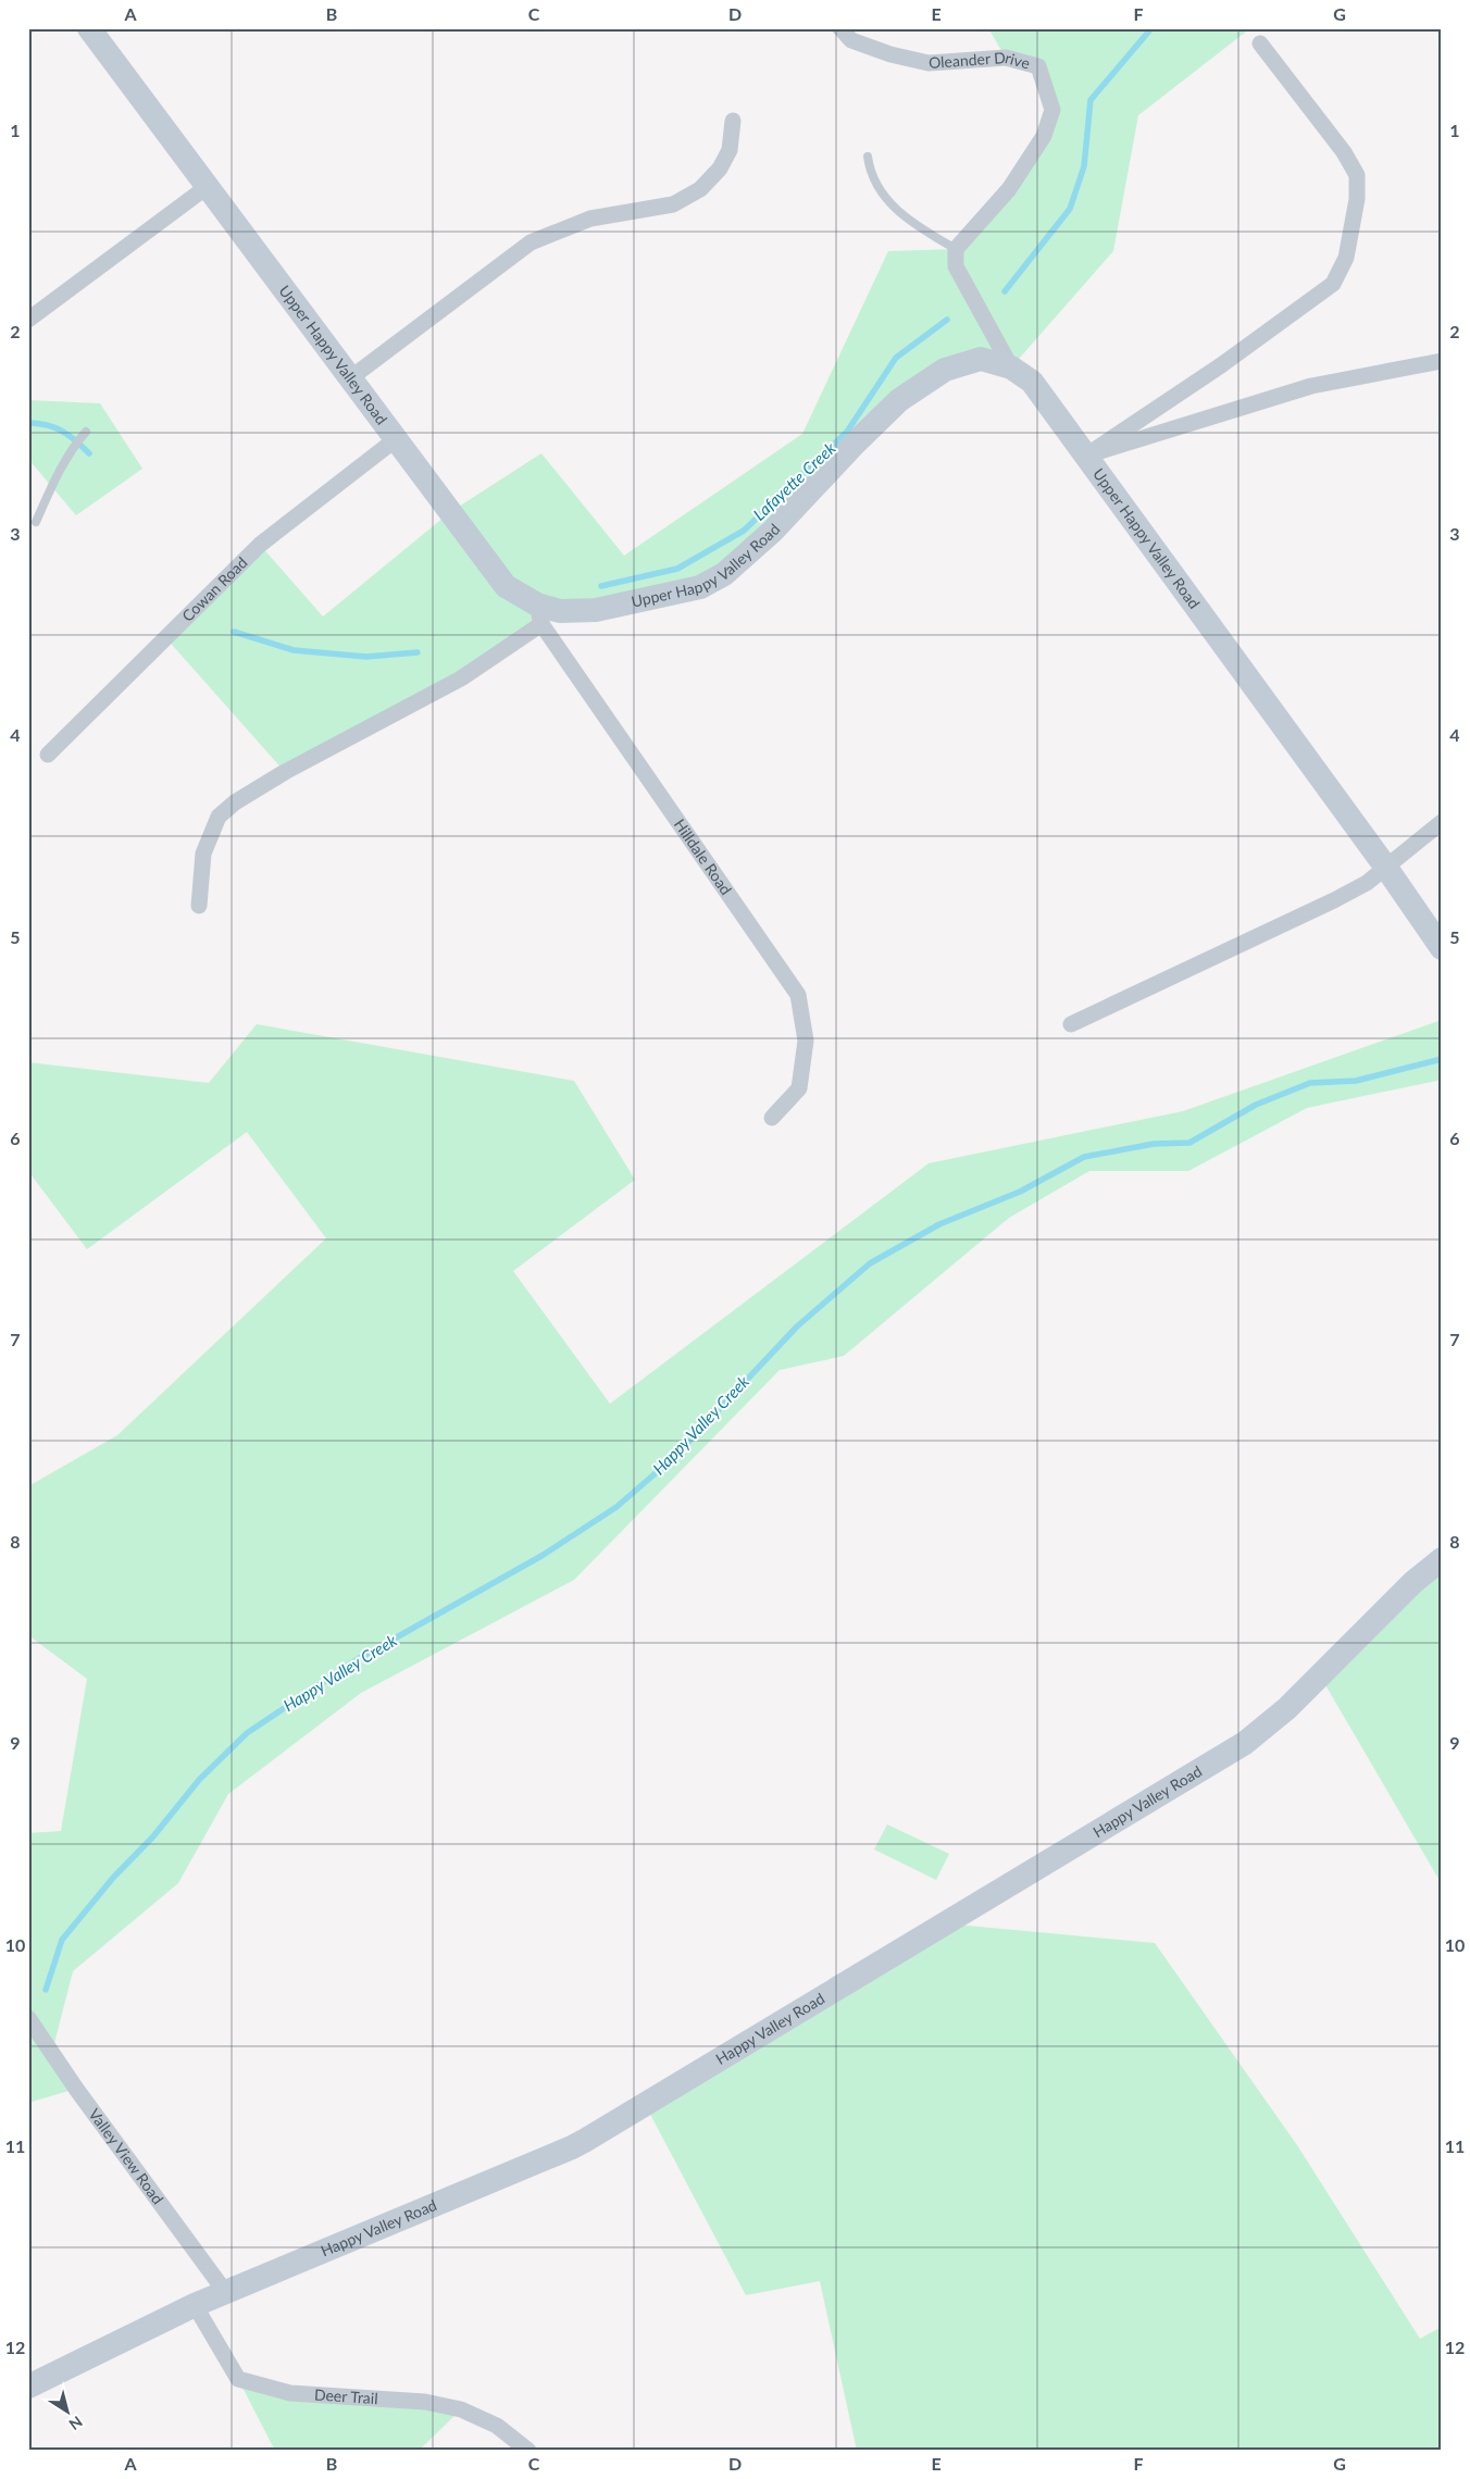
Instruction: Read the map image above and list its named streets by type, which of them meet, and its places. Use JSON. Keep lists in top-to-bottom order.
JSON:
{
  "streets": {
    "street": [
      "Oleander Drive",
      "Upper Happy Valley Road",
      "Cowan Road",
      "Hilldale Road",
      "Happy Valley Road",
      "Valley View Road",
      "Deer Trail"
    ]
  },
  "crossings": [
    ["Upper Happy Valley Road", "Cowan Road"],
    ["Upper Happy Valley Road", "Hilldale Road"],
    ["Happy Valley Road", "Valley View Road"],
    ["Happy Valley Road", "Deer Trail"]
  ],
  "water": ["Lafayette Creek", "Happy Valley Creek"],
  "north": "bottom right",
  "grid": {
    "columns": [
      "A",
      "B",
      "C",
      "D",
      "E",
      "F",
      "G"
    ],
    "rows": [
      "1",
      "2",
      "3",
      "4",
      "5",
      "6",
      "7",
      "8",
      "9",
      "10",
      "11",
      "12"
    ]
  }
}
